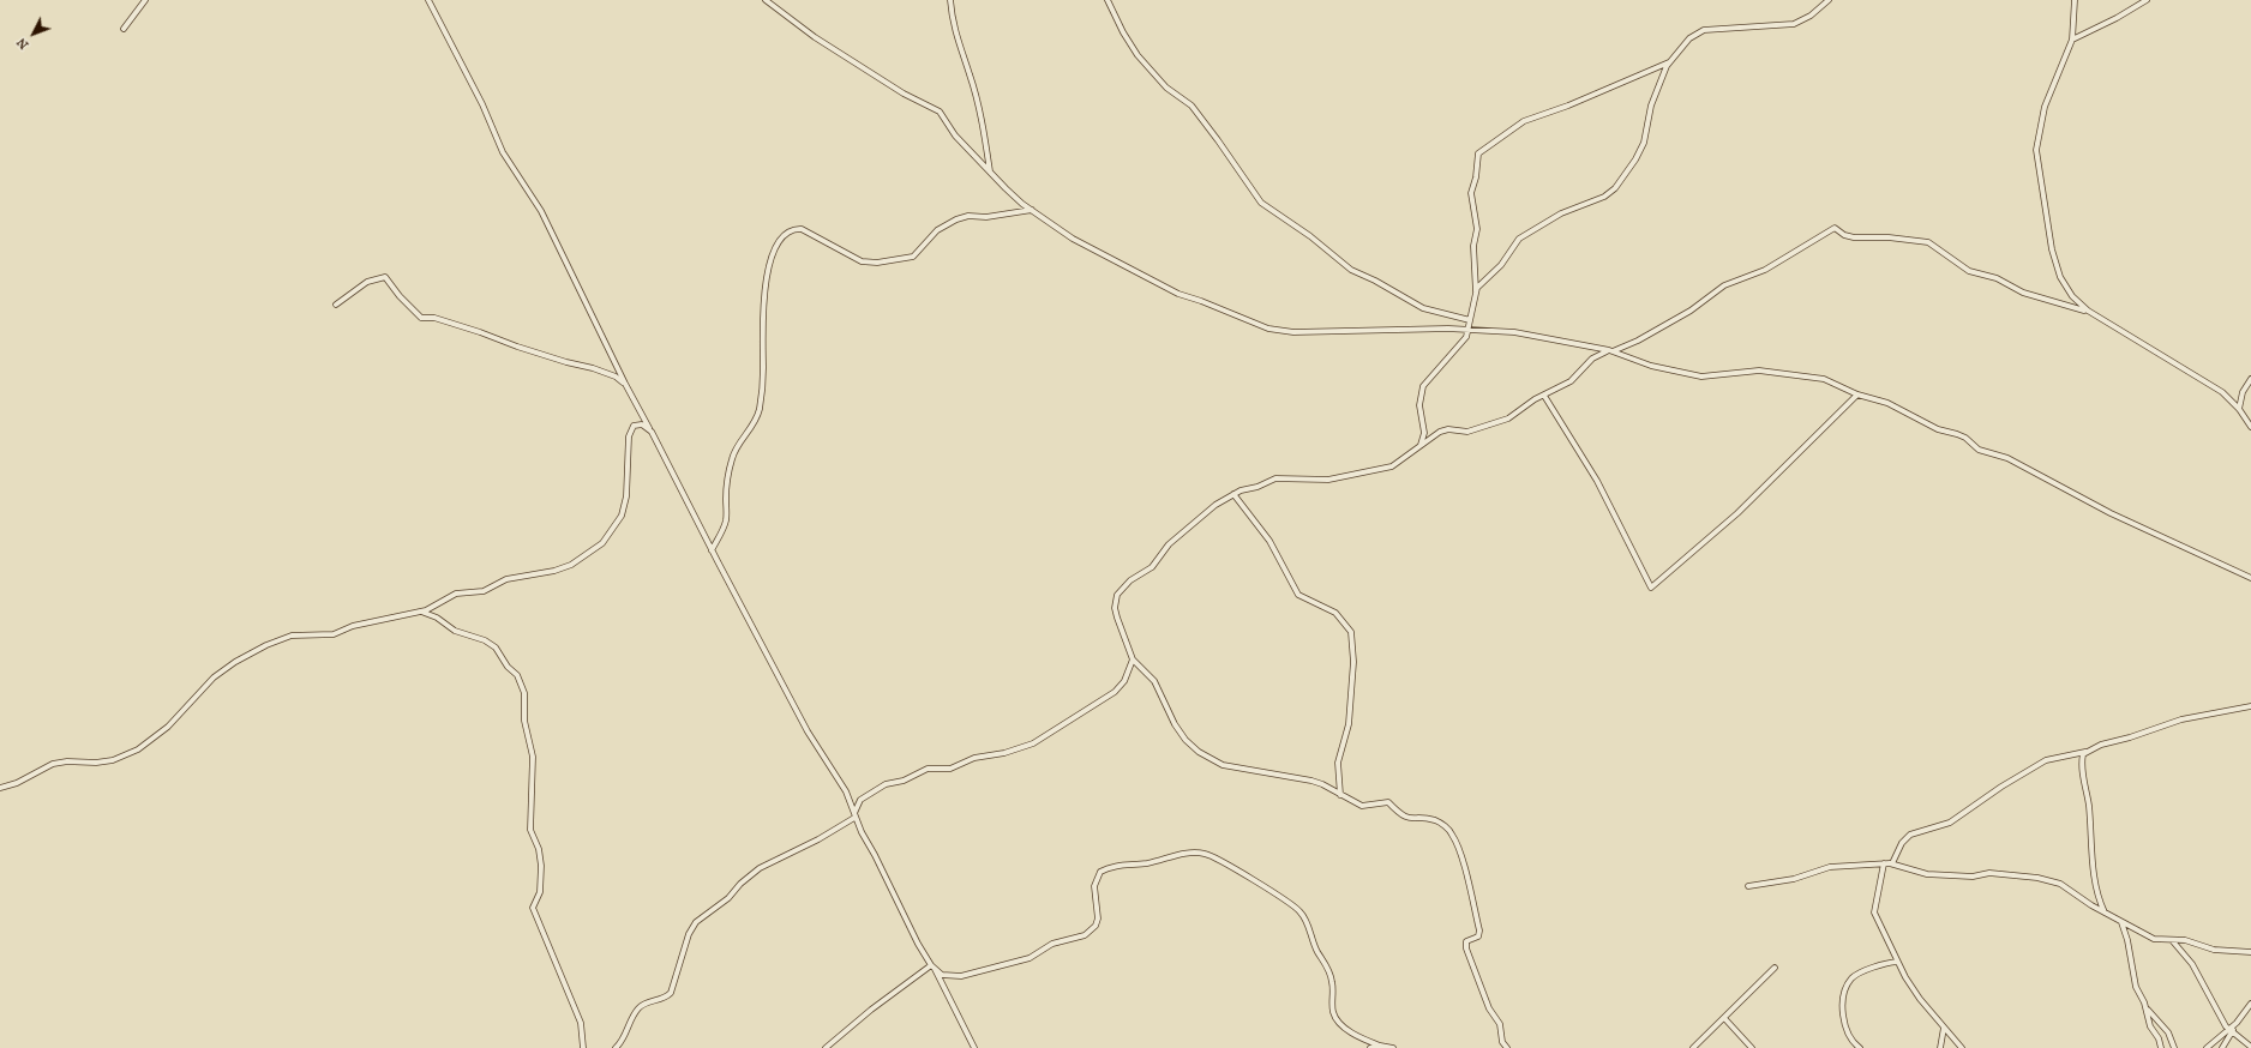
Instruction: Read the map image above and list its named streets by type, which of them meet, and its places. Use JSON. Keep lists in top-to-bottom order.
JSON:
{
  "north": "bottom left"
}
